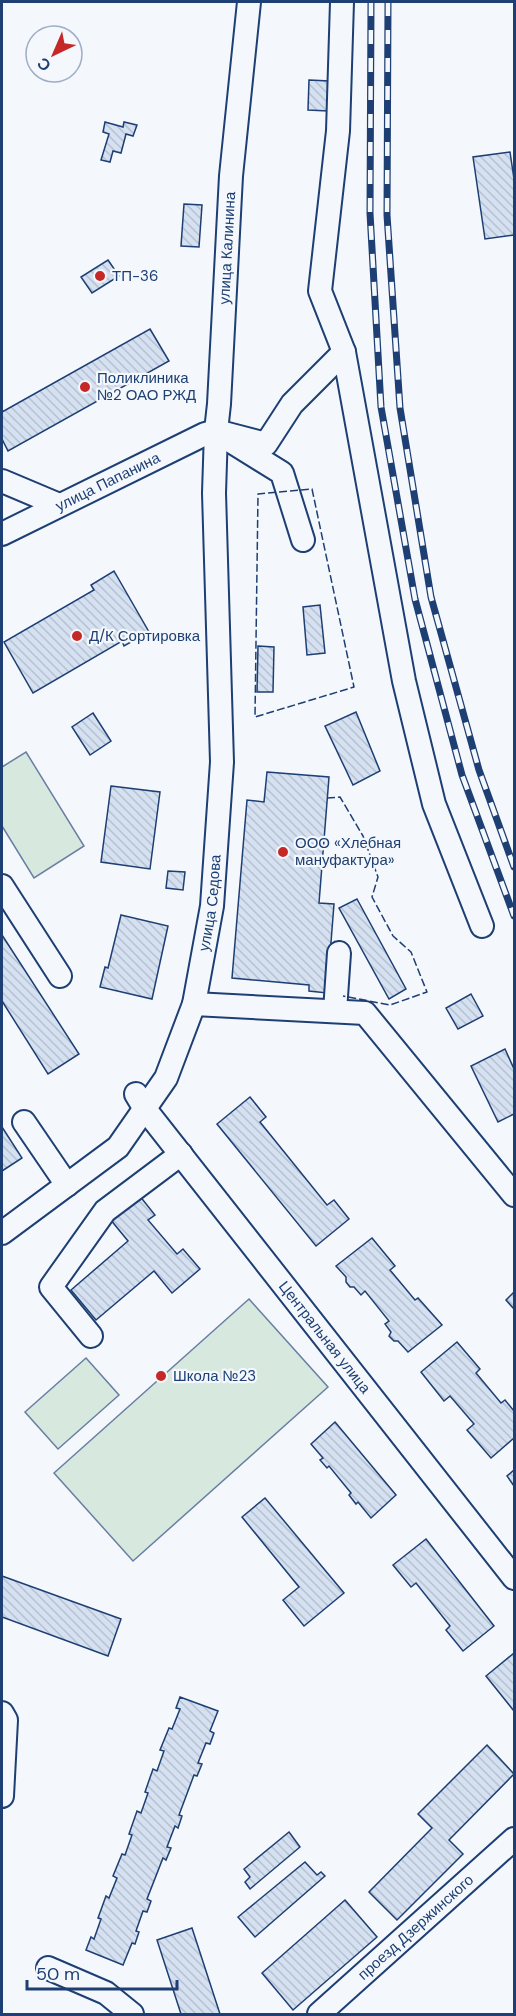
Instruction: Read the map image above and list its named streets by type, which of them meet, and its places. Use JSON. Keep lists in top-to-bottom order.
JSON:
{
  "streets": {
    "street": [
      "улица Калинина",
      "улица Папанина",
      "улица Седова",
      "Центральная улица",
      "проезд Дзержинского"
    ]
  },
  "crossings": [
    ["улица Калинина", "улица Папанина"],
    ["улица Калинина", "улица Седова"],
    ["улица Седова", "Центральная улица"]
  ],
  "places": [
    "ТП-36",
    "Поликлиника №2 ОАО РЖД",
    "Д/К Сортировка",
    "ООО «Хлебная мануфактура»",
    "Школа №23"
  ],
  "scale_bar": "50 m",
  "north": "bottom left"
}
